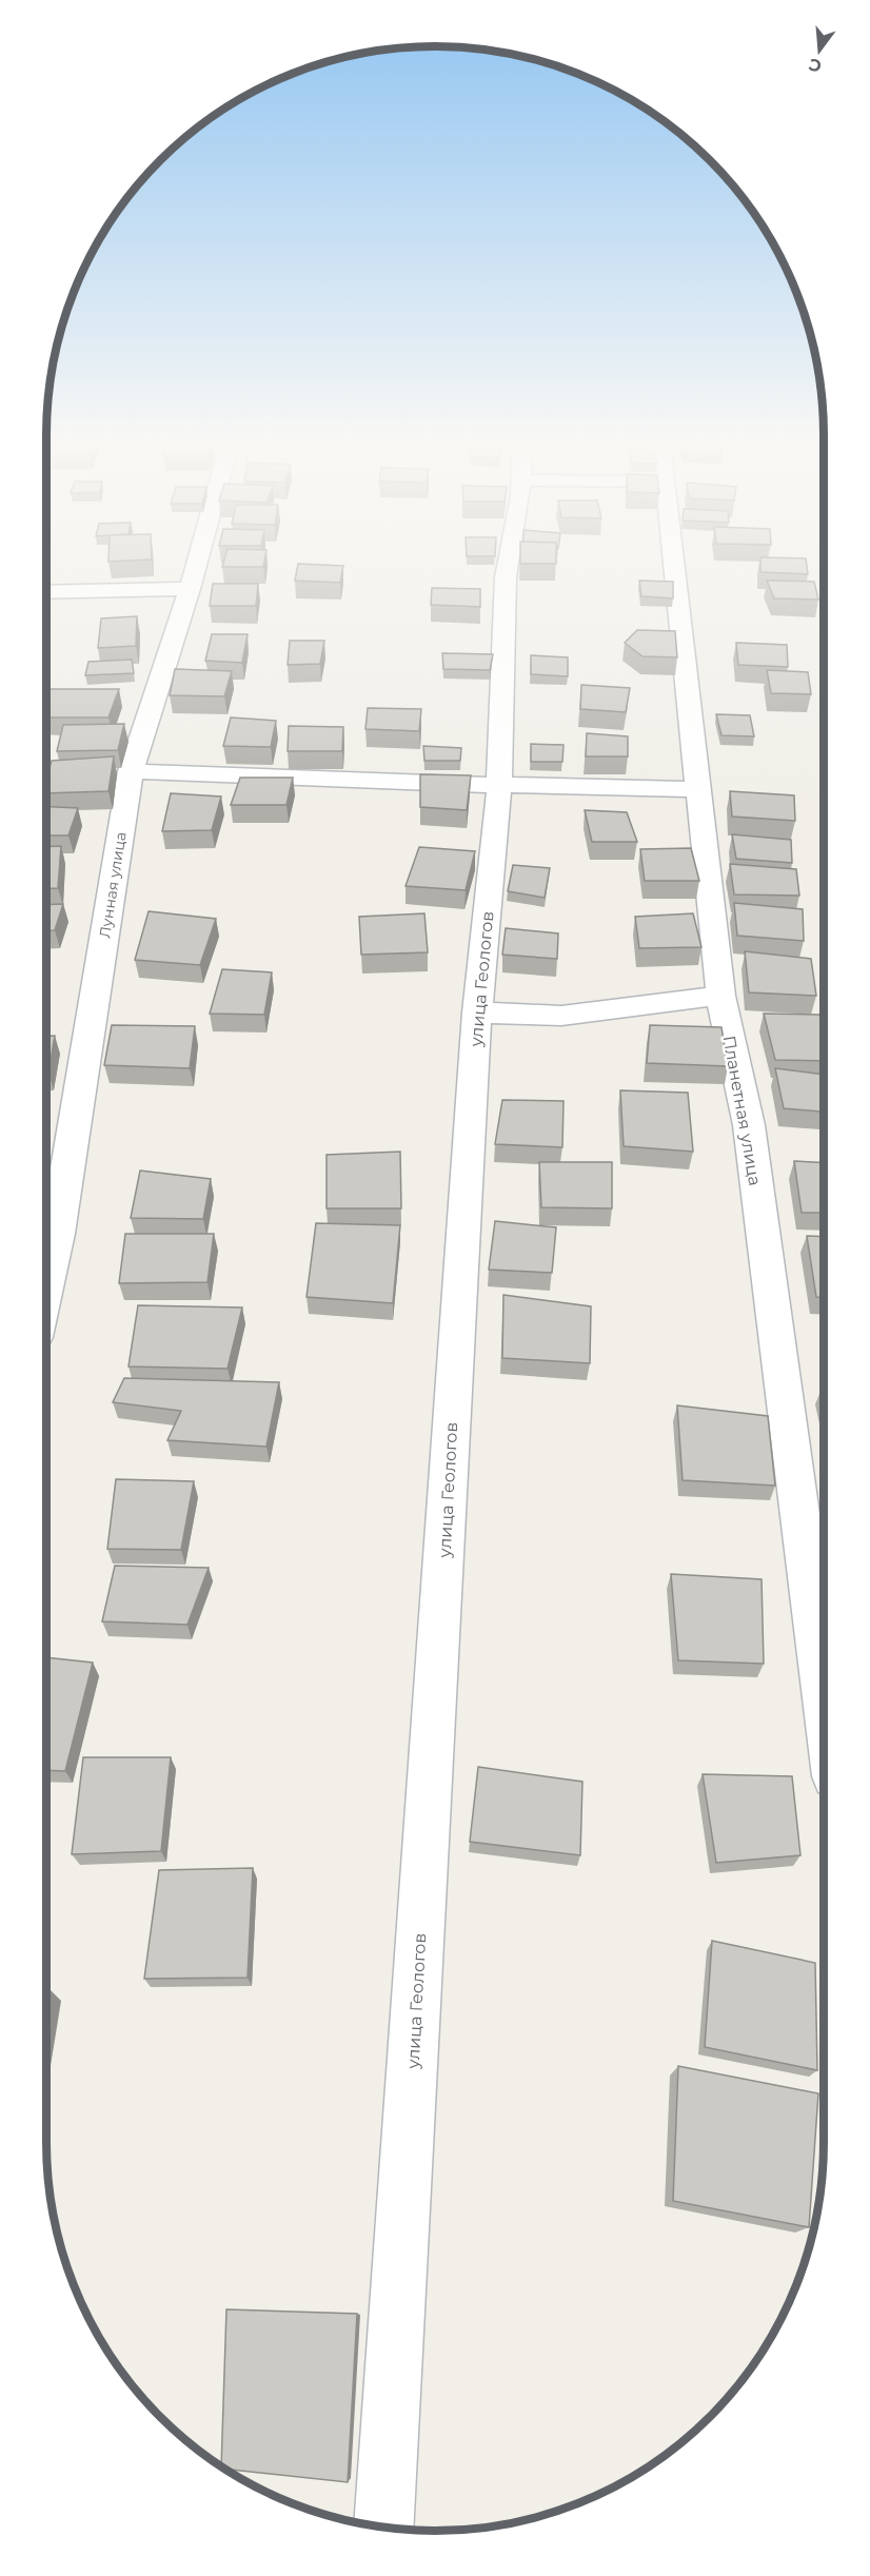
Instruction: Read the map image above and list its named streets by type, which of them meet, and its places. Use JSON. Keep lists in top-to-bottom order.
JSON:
{
  "streets": {
    "street": ["Лунная улица", "улица Геологов", "Планетная улица"]
  },
  "north": "bottom"
}
